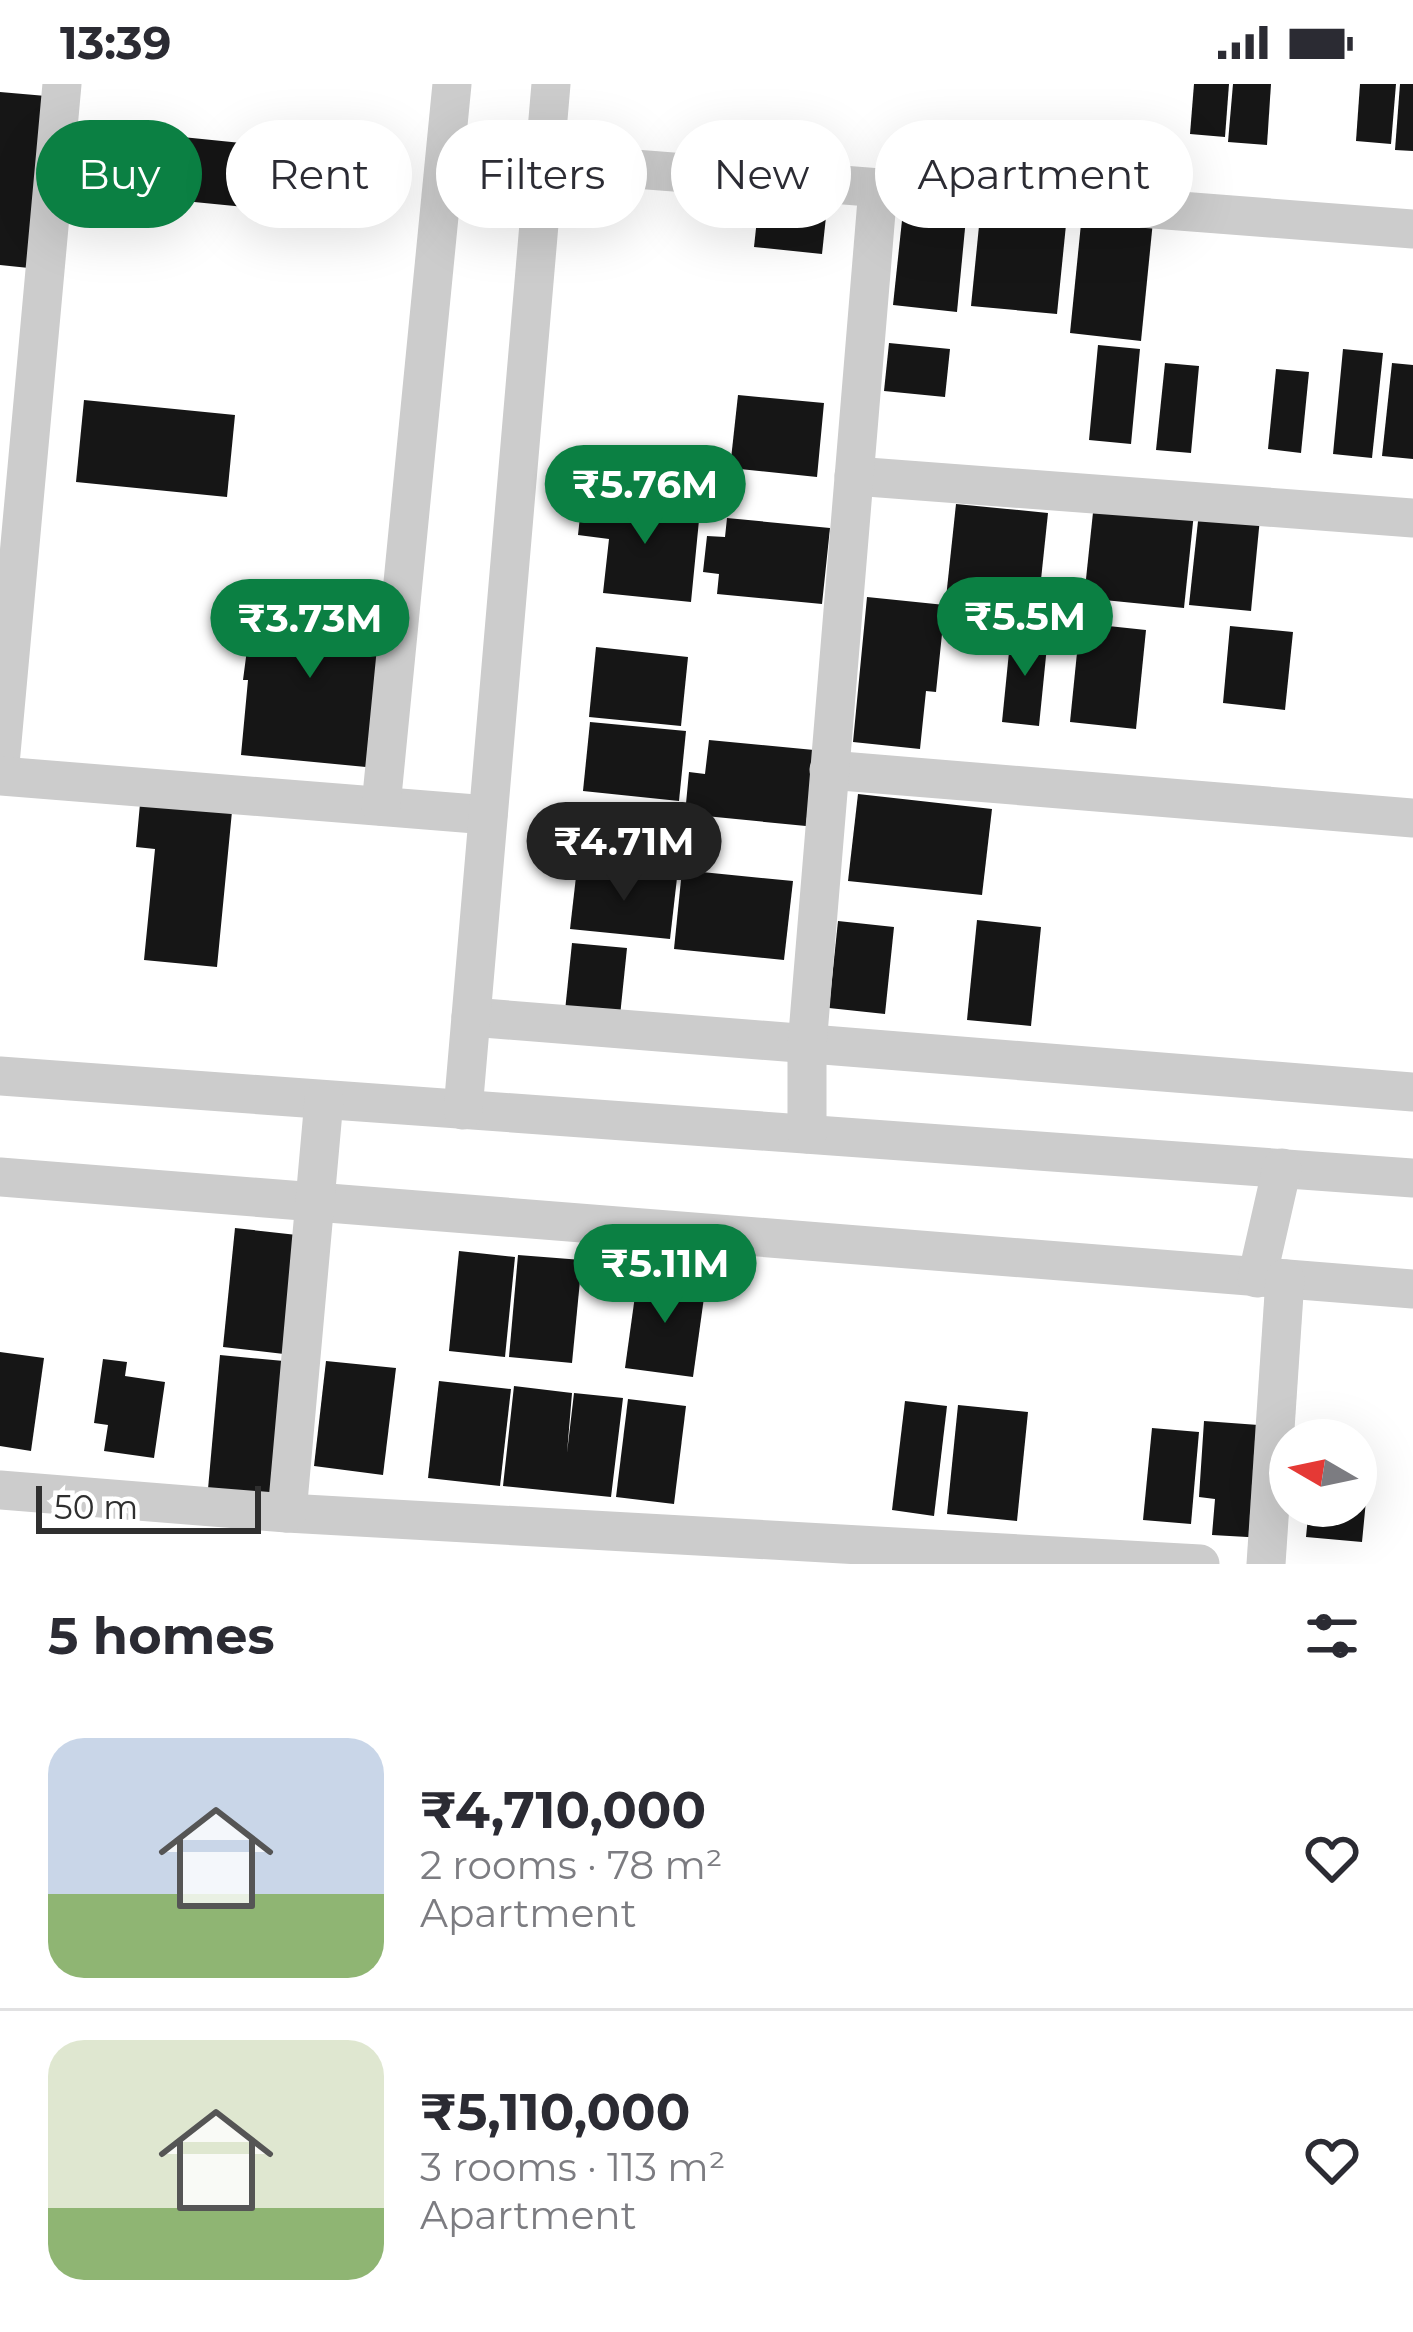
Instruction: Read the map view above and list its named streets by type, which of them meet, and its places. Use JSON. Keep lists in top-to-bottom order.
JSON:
{
  "scale_bar": "50 m",
  "north": "left",
  "page": {
    "status": "13:39",
    "chip": [
      "Buy",
      "Rent",
      "Filters",
      "New",
      "Apartment"
    ],
    "price": [
      "₹5.76M",
      "₹5.5M",
      "₹3.73M",
      "₹4.71M",
      "₹5.11M"
    ],
    "scale": "50 m",
    "heading": "5 homes",
    "list": [
      {
        "name": "₹4,710,000",
        "note": "2 rooms · 78 m² · Apartment"
      },
      {
        "name": "₹5,110,000",
        "note": "3 rooms · 113 m² · Apartment"
      }
    ]
  }
}
